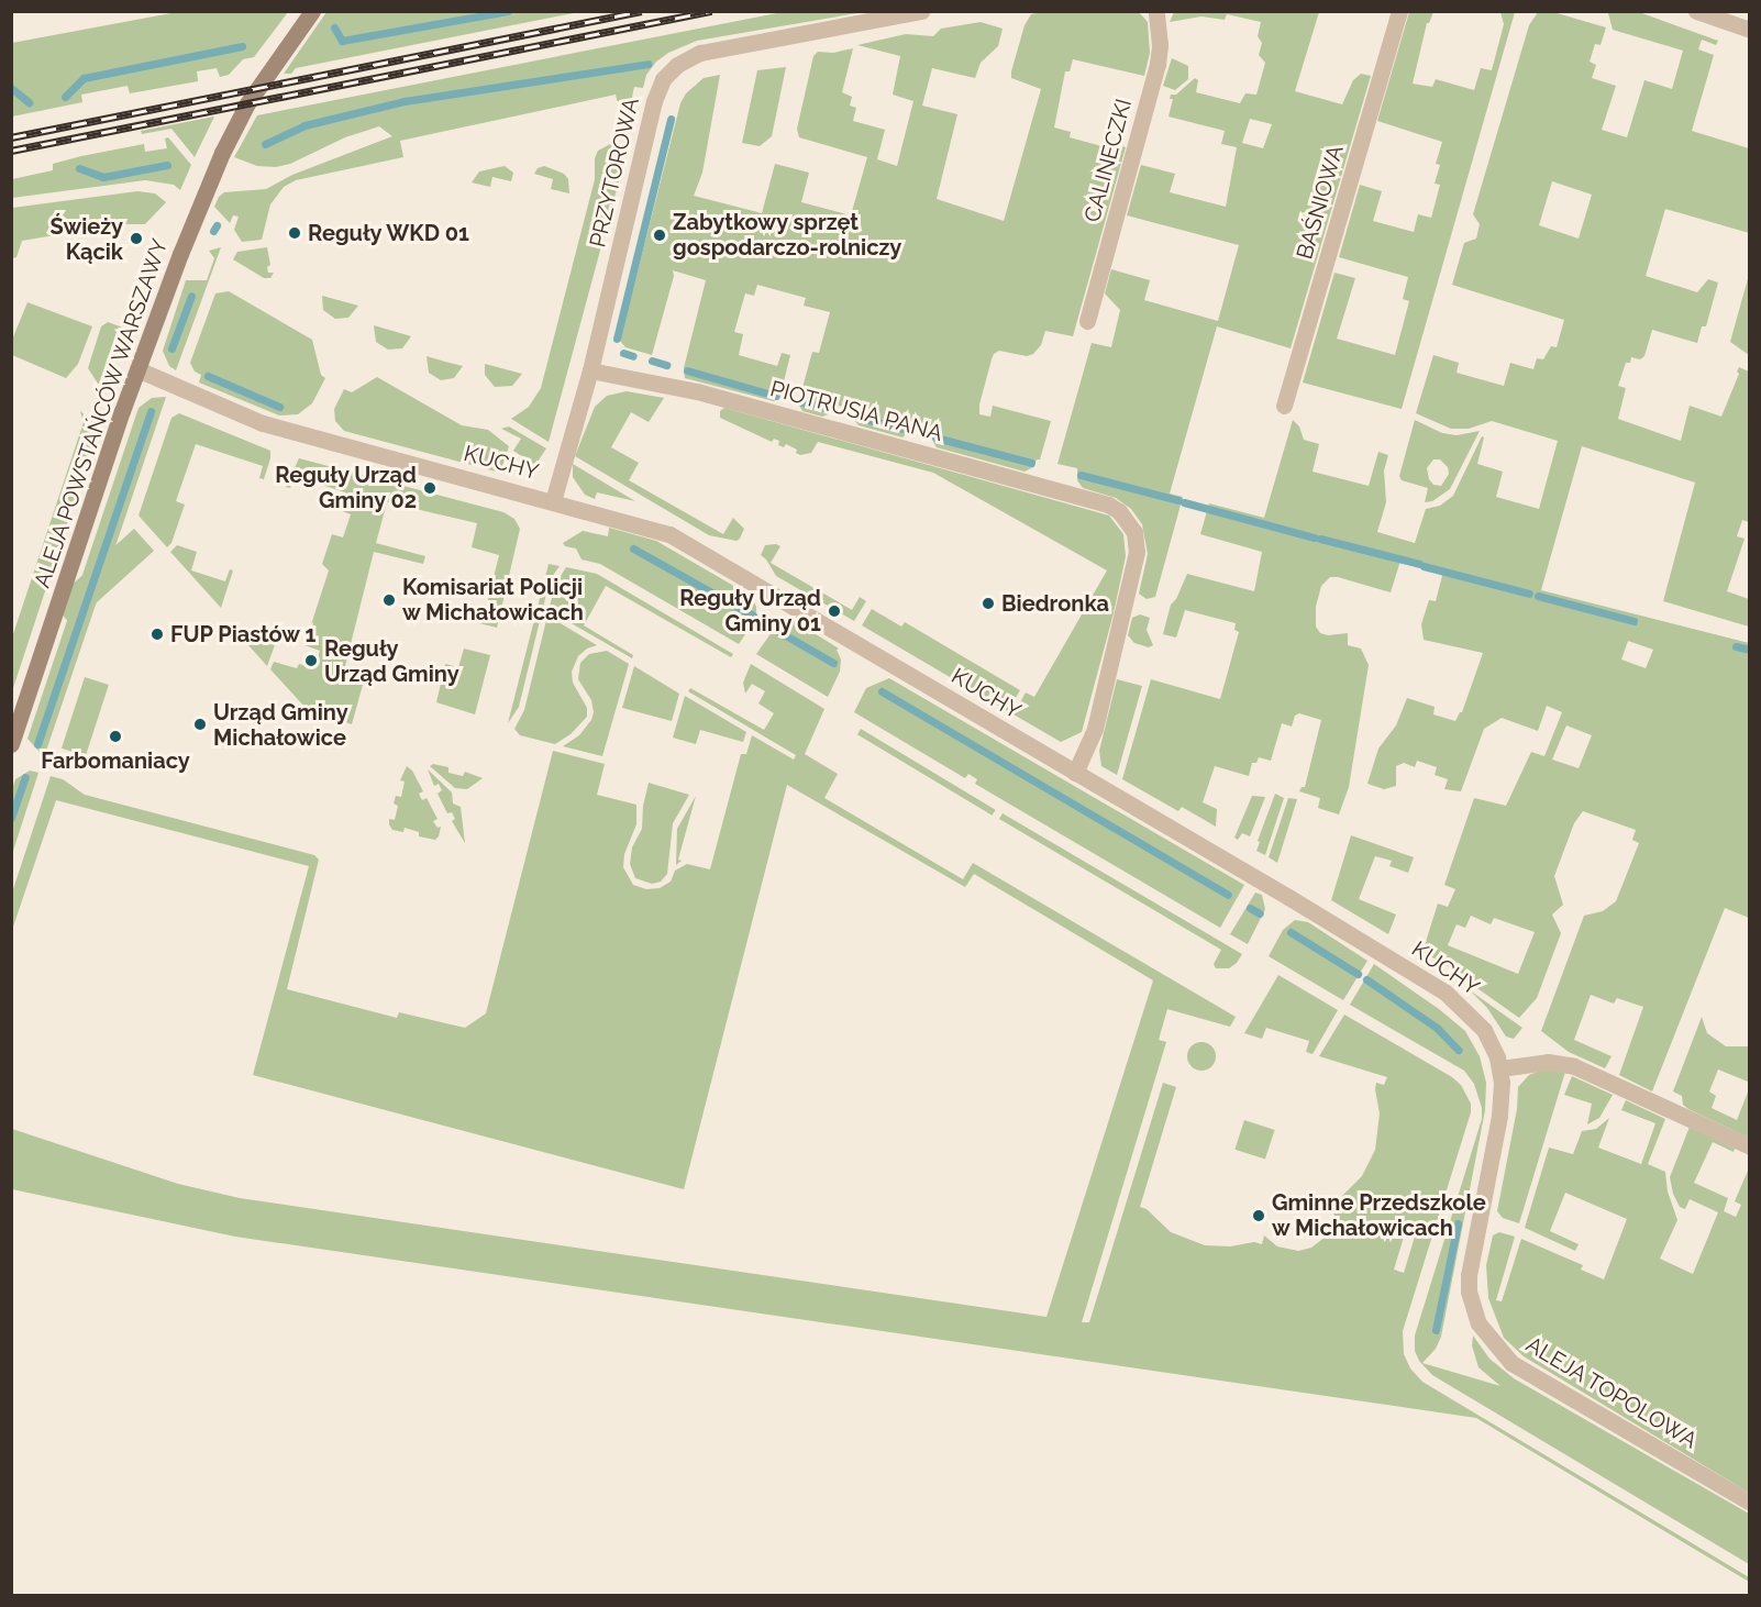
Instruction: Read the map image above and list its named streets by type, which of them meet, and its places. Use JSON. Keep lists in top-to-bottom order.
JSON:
{
  "streets": {
    "street": [
      "CALINECZKI",
      "PRZYTOROWA",
      "BAŚNIOWA",
      "PIOTRUSIA PANA",
      "ALEJA POWSTAŃCÓW WARSZAWY",
      "KUCHY",
      "ALEJA TOPOLOWA"
    ]
  },
  "crossings": [
    ["PRZYTOROWA", "PIOTRUSIA PANA"],
    ["PRZYTOROWA", "KUCHY"],
    ["PIOTRUSIA PANA", "KUCHY"],
    ["ALEJA POWSTAŃCÓW WARSZAWY", "KUCHY"],
    ["KUCHY", "ALEJA TOPOLOWA"]
  ],
  "places": [
    "Reguły WKD 01",
    "Zabytkowy sprzęt gospodarczo-rolniczy",
    "Świeży Kącik",
    "Reguły Urząd Gminy 02",
    "Komisariat Policji w Michałowicach",
    "Biedronka",
    "Reguły Urząd Gminy 01",
    "FUP Piastów 1",
    "Reguły Urząd Gminy",
    "Urząd Gminy Michałowice",
    "Farbomaniacy",
    "Gminne Przedszkole w Michałowicach"
  ]
}
